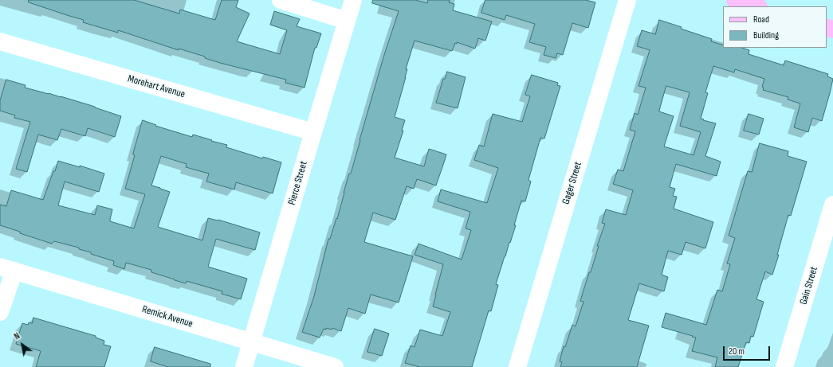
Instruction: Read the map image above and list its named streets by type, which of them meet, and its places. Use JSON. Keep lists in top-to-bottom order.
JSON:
{
  "streets": {
    "street": [
      "Morehart Avenue",
      "Pierce Street",
      "Gager Street",
      "Gain Street",
      "Remick Avenue"
    ]
  },
  "crossings": [
    ["Morehart Avenue", "Pierce Street"],
    ["Pierce Street", "Remick Avenue"]
  ],
  "legend": ["Road", "Building"],
  "scale_bar": "20 m",
  "north": "top left"
}
